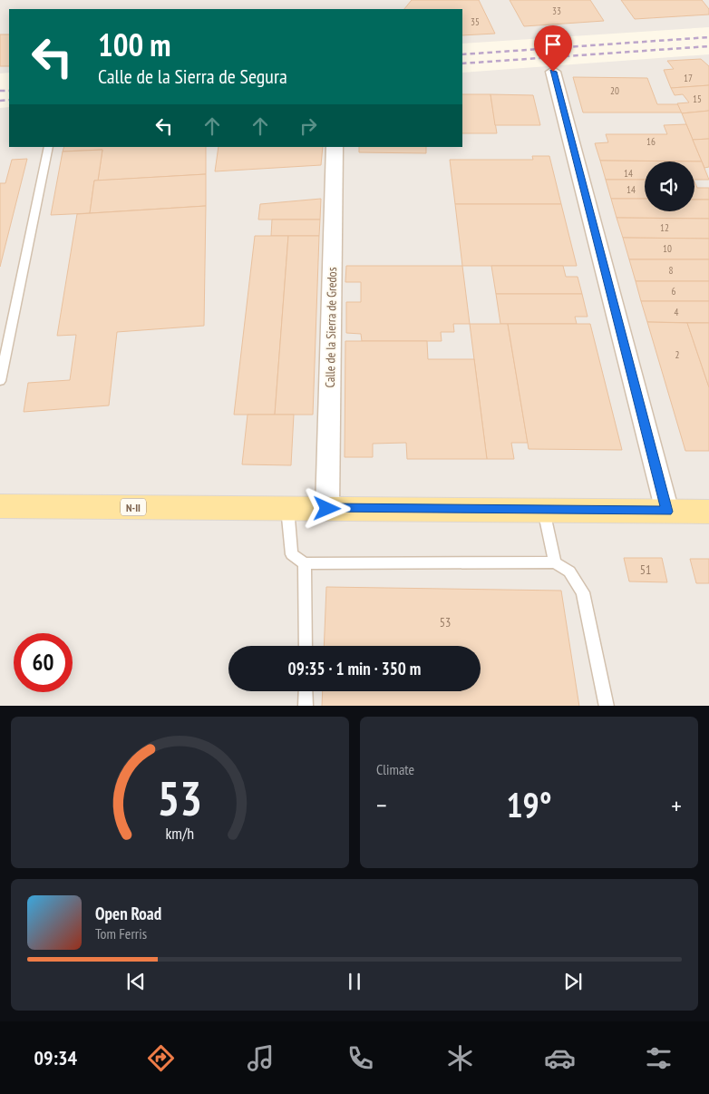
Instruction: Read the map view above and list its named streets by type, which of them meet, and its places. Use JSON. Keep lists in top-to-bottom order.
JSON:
{
  "streets": {
    "main road": ["N-II"],
    "street": ["Calle de la Sierra de Gredos"]
  },
  "crossings": [
    ["Calle de la Sierra de Gredos", "N-II"]
  ],
  "house_numbers": [
    "33",
    "35",
    "17",
    "20",
    "15",
    "16",
    "14",
    "14",
    "12",
    "10",
    "8",
    "6",
    "4",
    "2",
    "51",
    "53"
  ],
  "page": {
    "turn": ["100 m", "Calle de la Sierra de Segura"],
    "limit": "60",
    "trip": "09:35 · 1 min · 350 m",
    "tile": "Climate",
    "heat": ["−", "19°", "+"],
    "song": ["Open Road", "Tom Ferris"],
    "tabs": "09:34",
    "gauge": ["53", "km/h"]
  }
}
